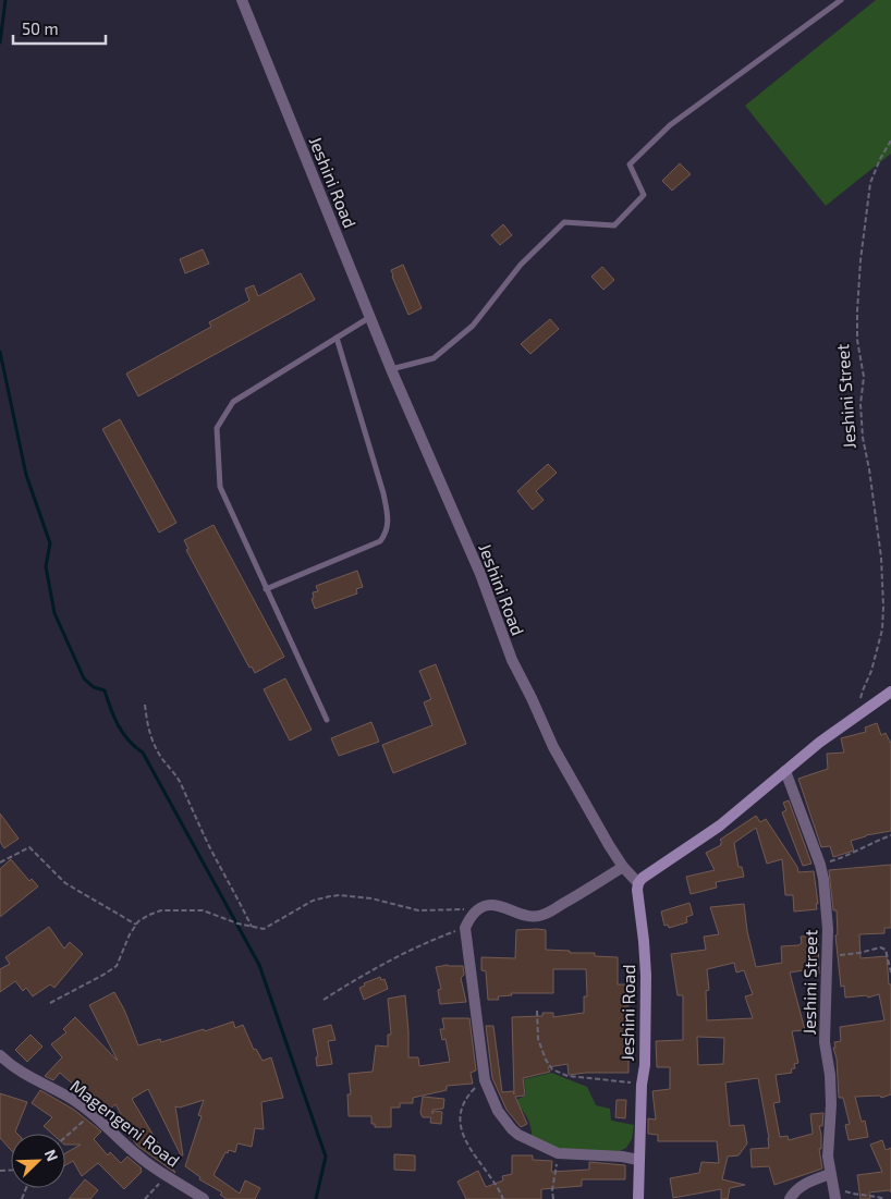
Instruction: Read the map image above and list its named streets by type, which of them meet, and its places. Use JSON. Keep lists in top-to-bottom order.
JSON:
{
  "streets": {
    "street": ["Jeshini Road", "Jeshini Street", "Magengeni Road"]
  },
  "scale_bar": "50 m",
  "north": "top right"
}
